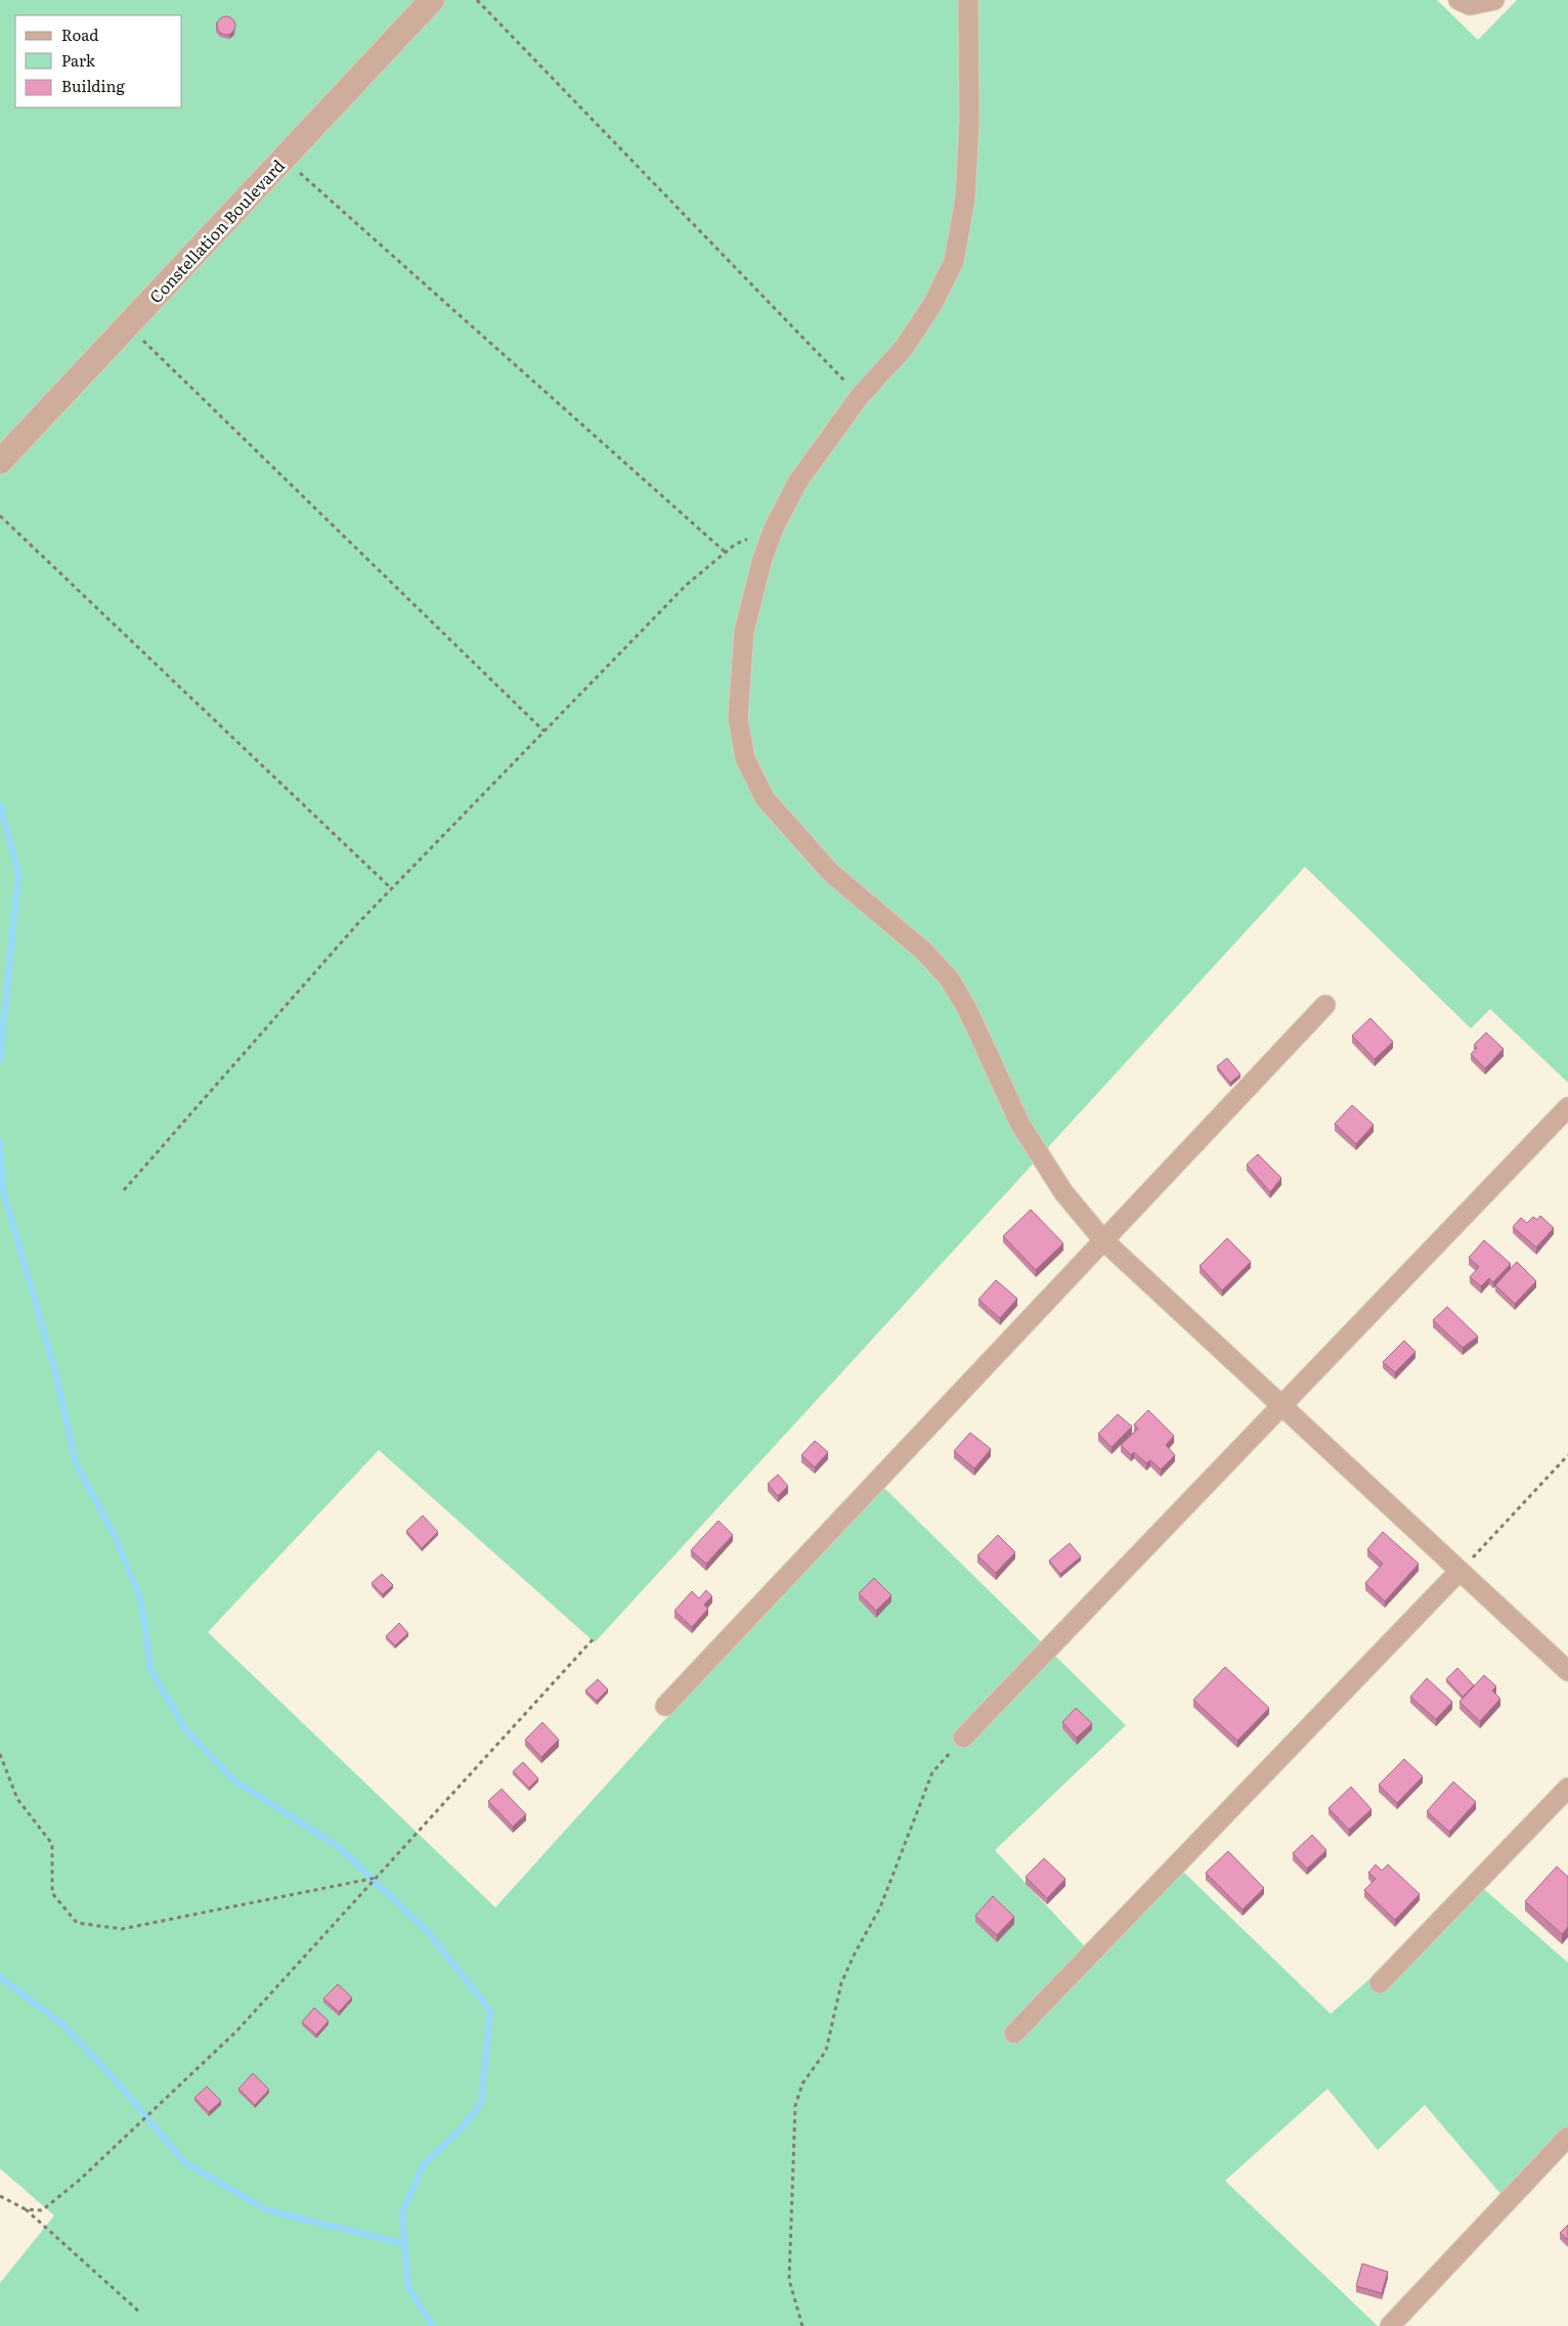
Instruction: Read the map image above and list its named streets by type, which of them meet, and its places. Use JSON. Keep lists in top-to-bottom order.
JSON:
{
  "streets": {
    "street": ["Constellation Boulevard"]
  },
  "legend": ["Road", "Park", "Building"]
}
